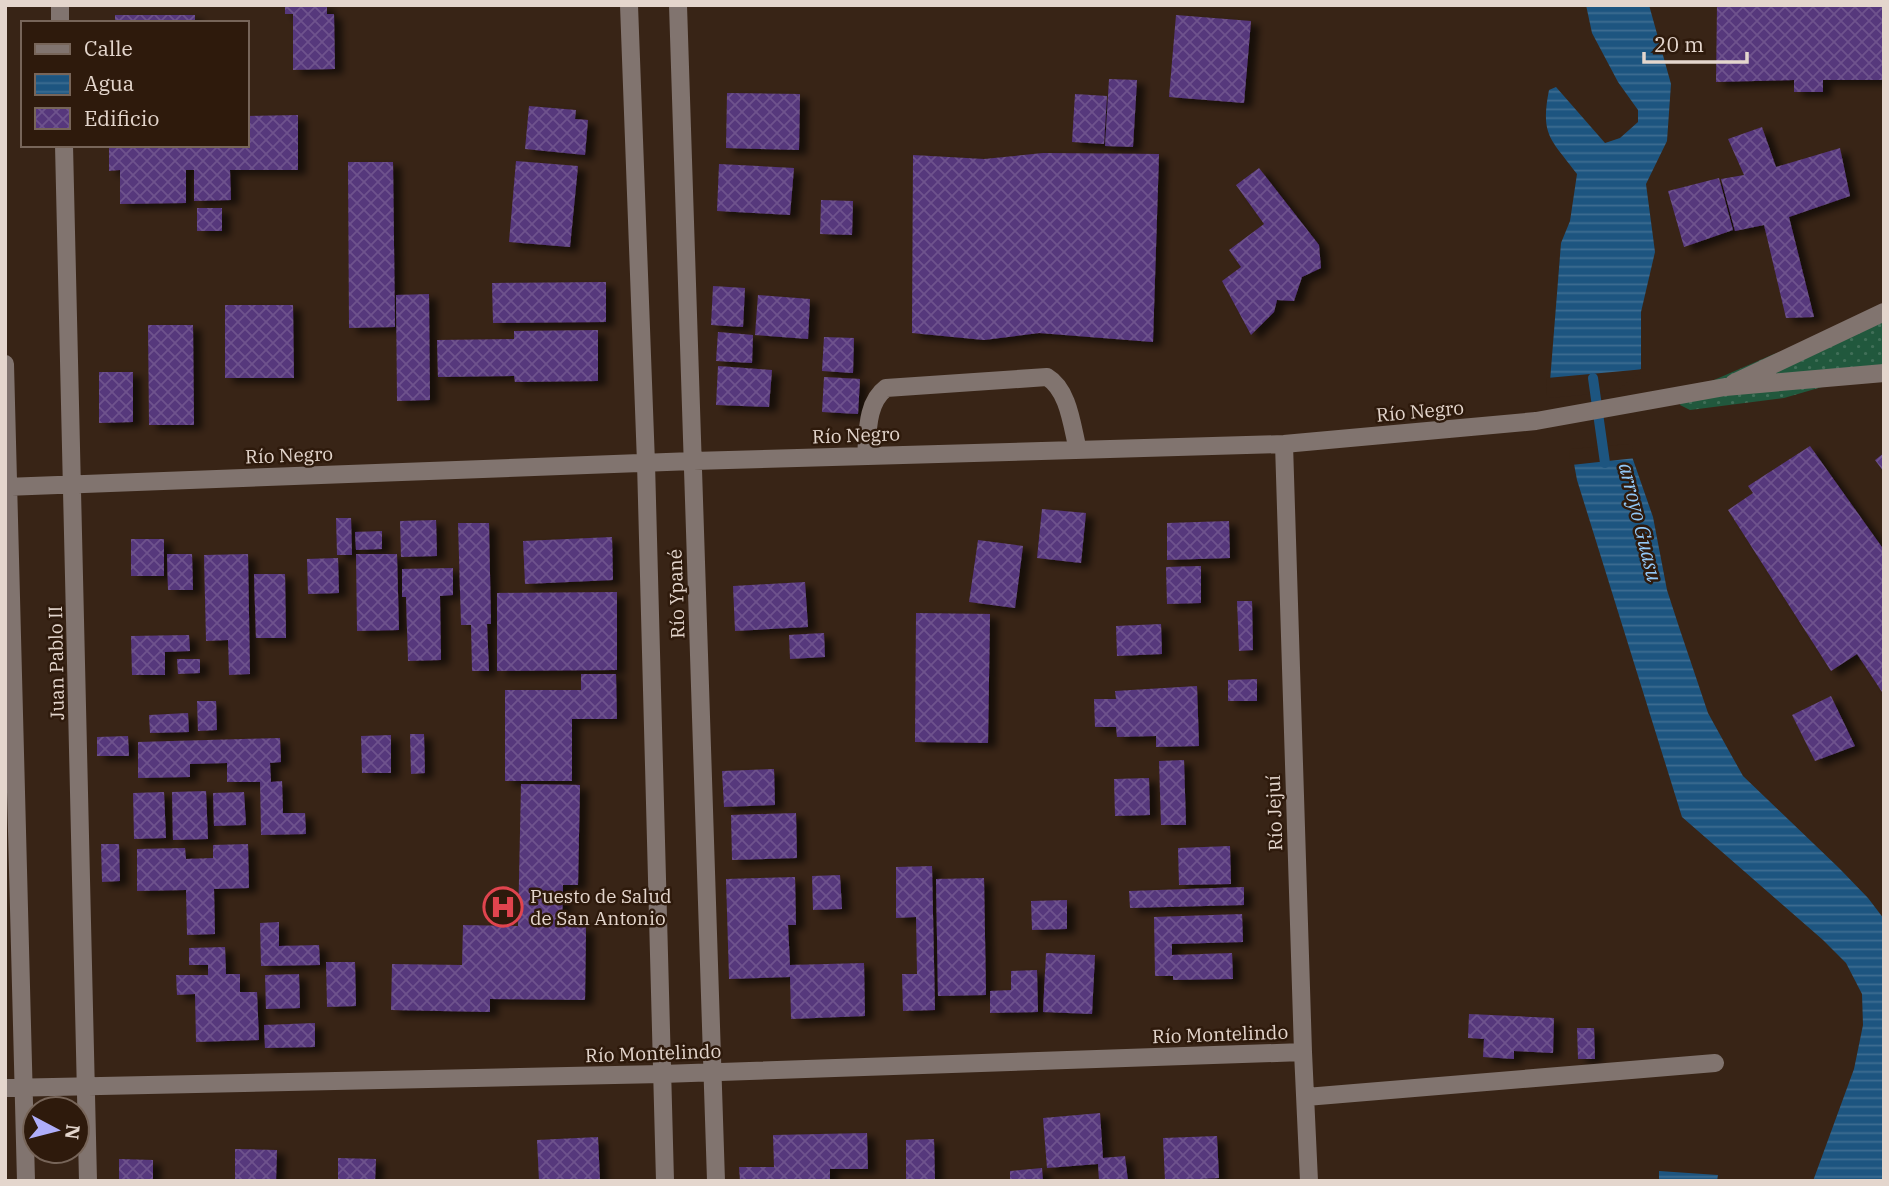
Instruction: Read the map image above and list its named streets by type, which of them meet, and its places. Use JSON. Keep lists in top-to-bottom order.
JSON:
{
  "streets": {
    "street": [
      "Río Negro",
      "Río Ypané",
      "Juan Pablo II",
      "Río Jejuí",
      "Río Montelindo"
    ]
  },
  "crossings": [
    ["Río Negro", "Río Ypané"],
    ["Río Negro", "Juan Pablo II"],
    ["Río Negro", "Río Jejuí"],
    ["Río Ypané", "Río Montelindo"],
    ["Juan Pablo II", "Río Montelindo"],
    ["Río Jejuí", "Río Montelindo"]
  ],
  "water": ["arroyo Guasu"],
  "places": {
    "hospital": ["Puesto de Salud de San Antonio"]
  },
  "legend": ["Calle", "Agua", "Edificio"],
  "scale_bar": "20 m",
  "north": "right"
}
